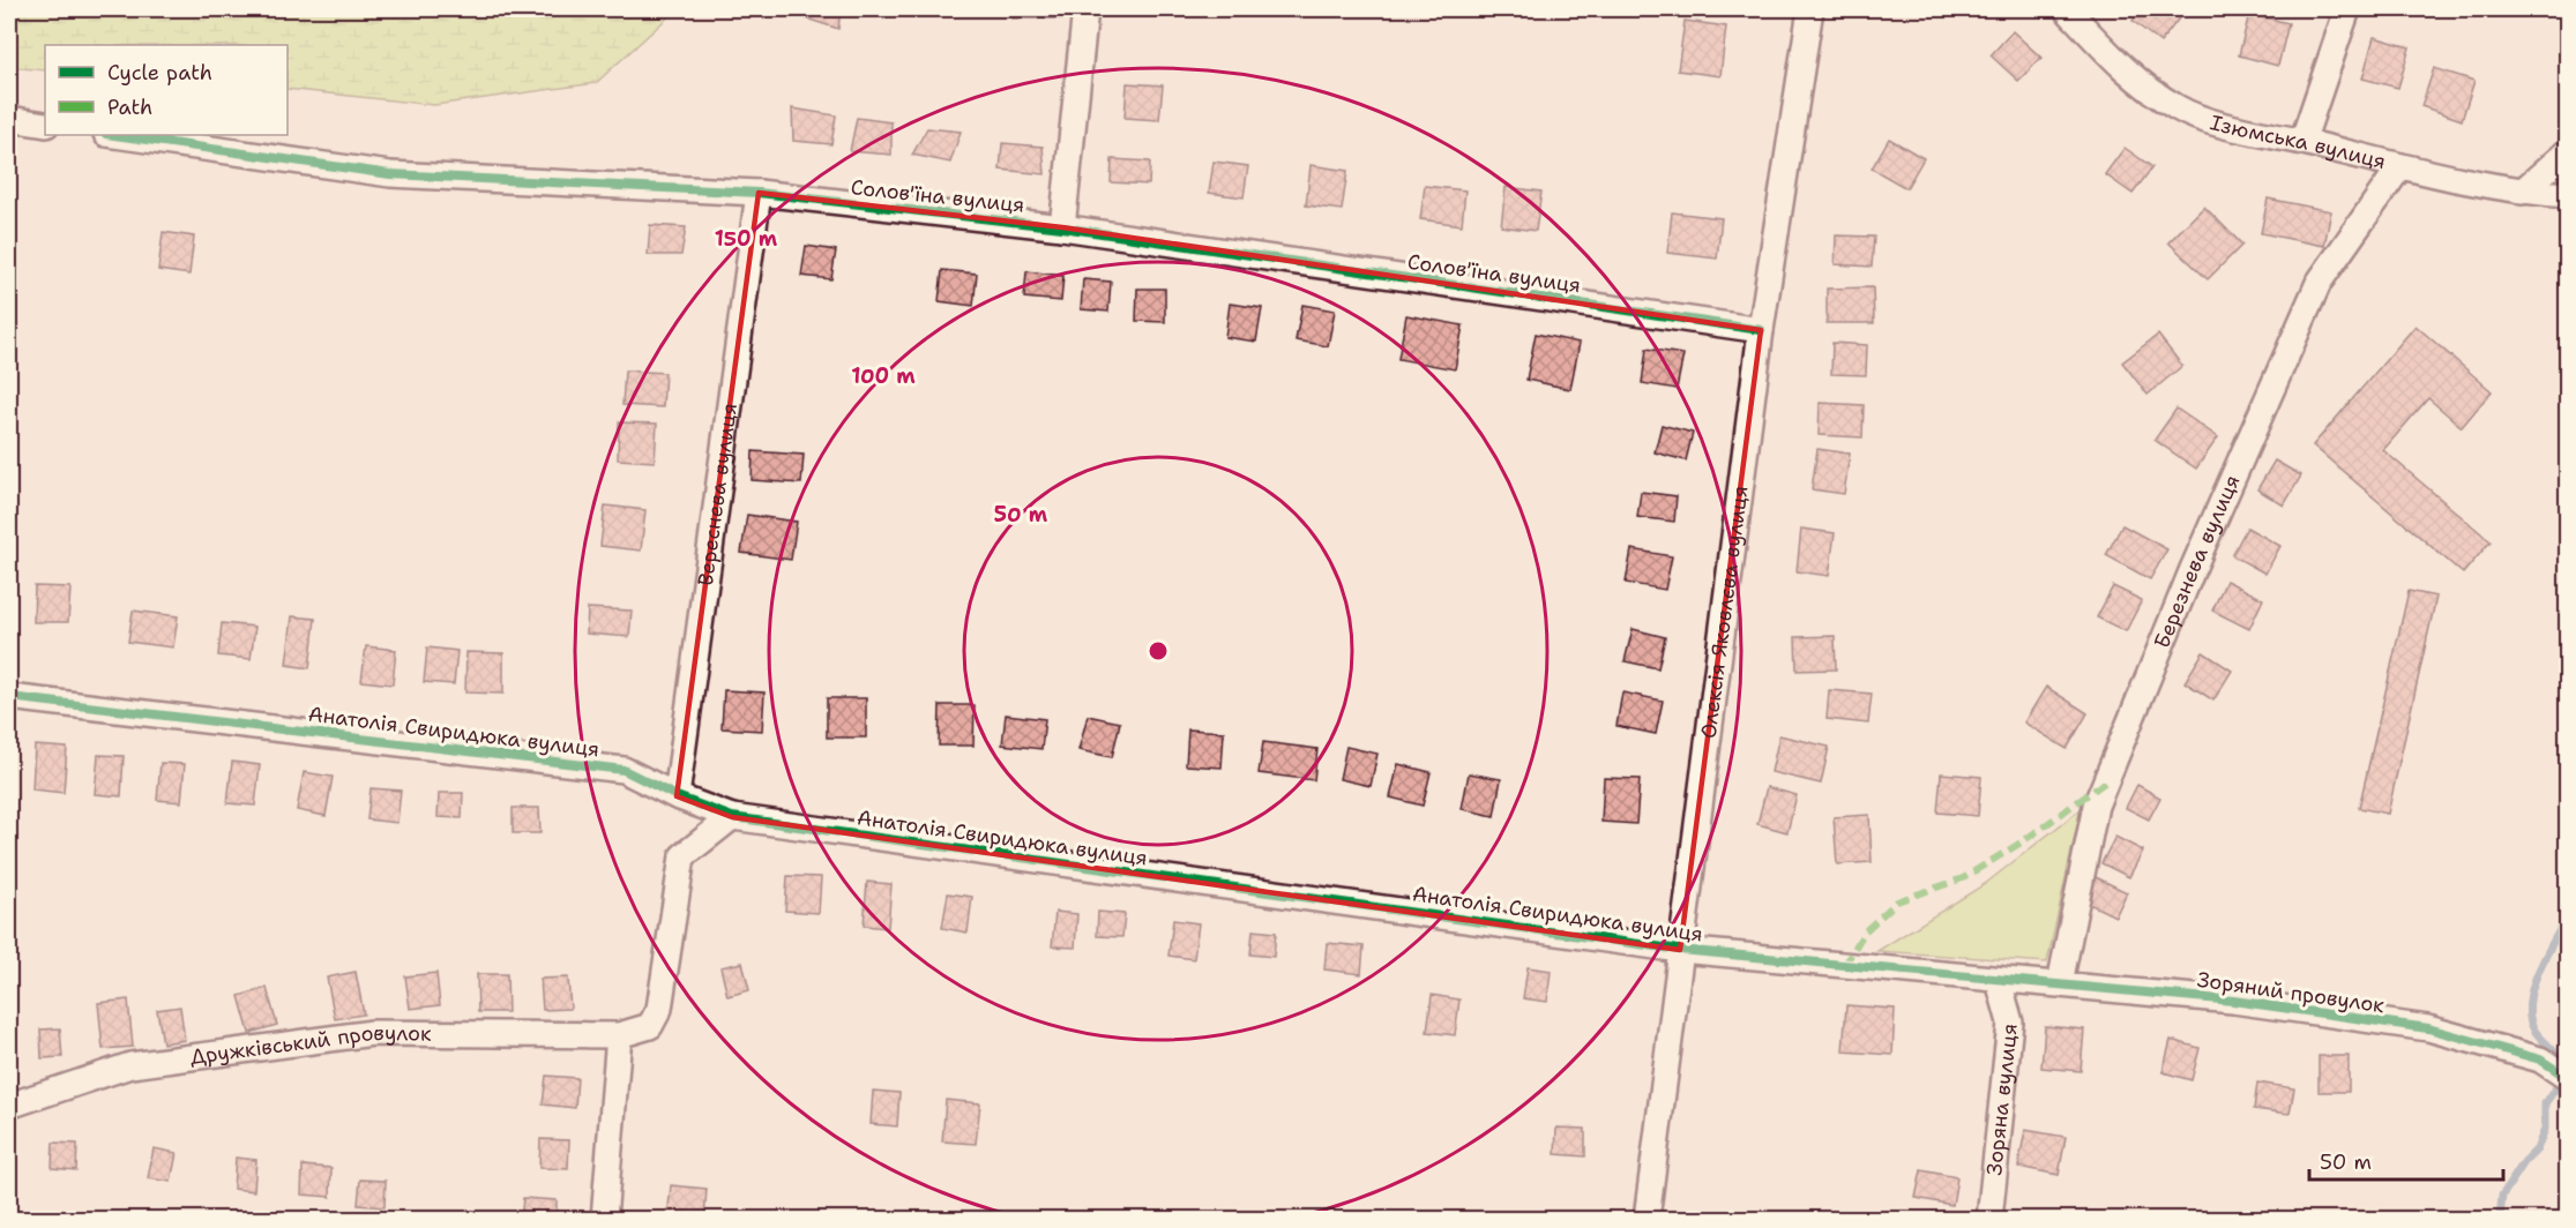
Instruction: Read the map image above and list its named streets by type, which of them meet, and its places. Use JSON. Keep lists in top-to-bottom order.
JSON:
{
  "streets": {
    "street": [
      "Ізюмська вулиця",
      "Солов'їна вулиця",
      "Вереснева вулиця",
      "Березнева вулиця",
      "Олексія Яковлєва вулиця",
      "Анатолія Свиридюка вулиця",
      "Зоряний провулок",
      "Дружківський провулок",
      "Зоряна вулиця"
    ]
  },
  "crossings": [
    ["Ізюмська вулиця", "Березнева вулиця"],
    ["Солов'їна вулиця", "Вереснева вулиця"],
    ["Солов'їна вулиця", "Олексія Яковлєва вулиця"],
    ["Вереснева вулиця", "Анатолія Свиридюка вулиця"],
    ["Березнева вулиця", "Зоряний провулок"],
    ["Олексія Яковлєва вулиця", "Анатолія Свиридюка вулиця"],
    ["Анатолія Свиридюка вулиця", "Зоряний провулок"],
    ["Анатолія Свиридюка вулиця", "Зоряна вулиця"],
    ["Зоряний провулок", "Зоряна вулиця"]
  ],
  "legend": ["Cycle path", "Path"],
  "scale_bar": "50 m",
  "rings": ["150 m", "100 m", "50 m"]
}
